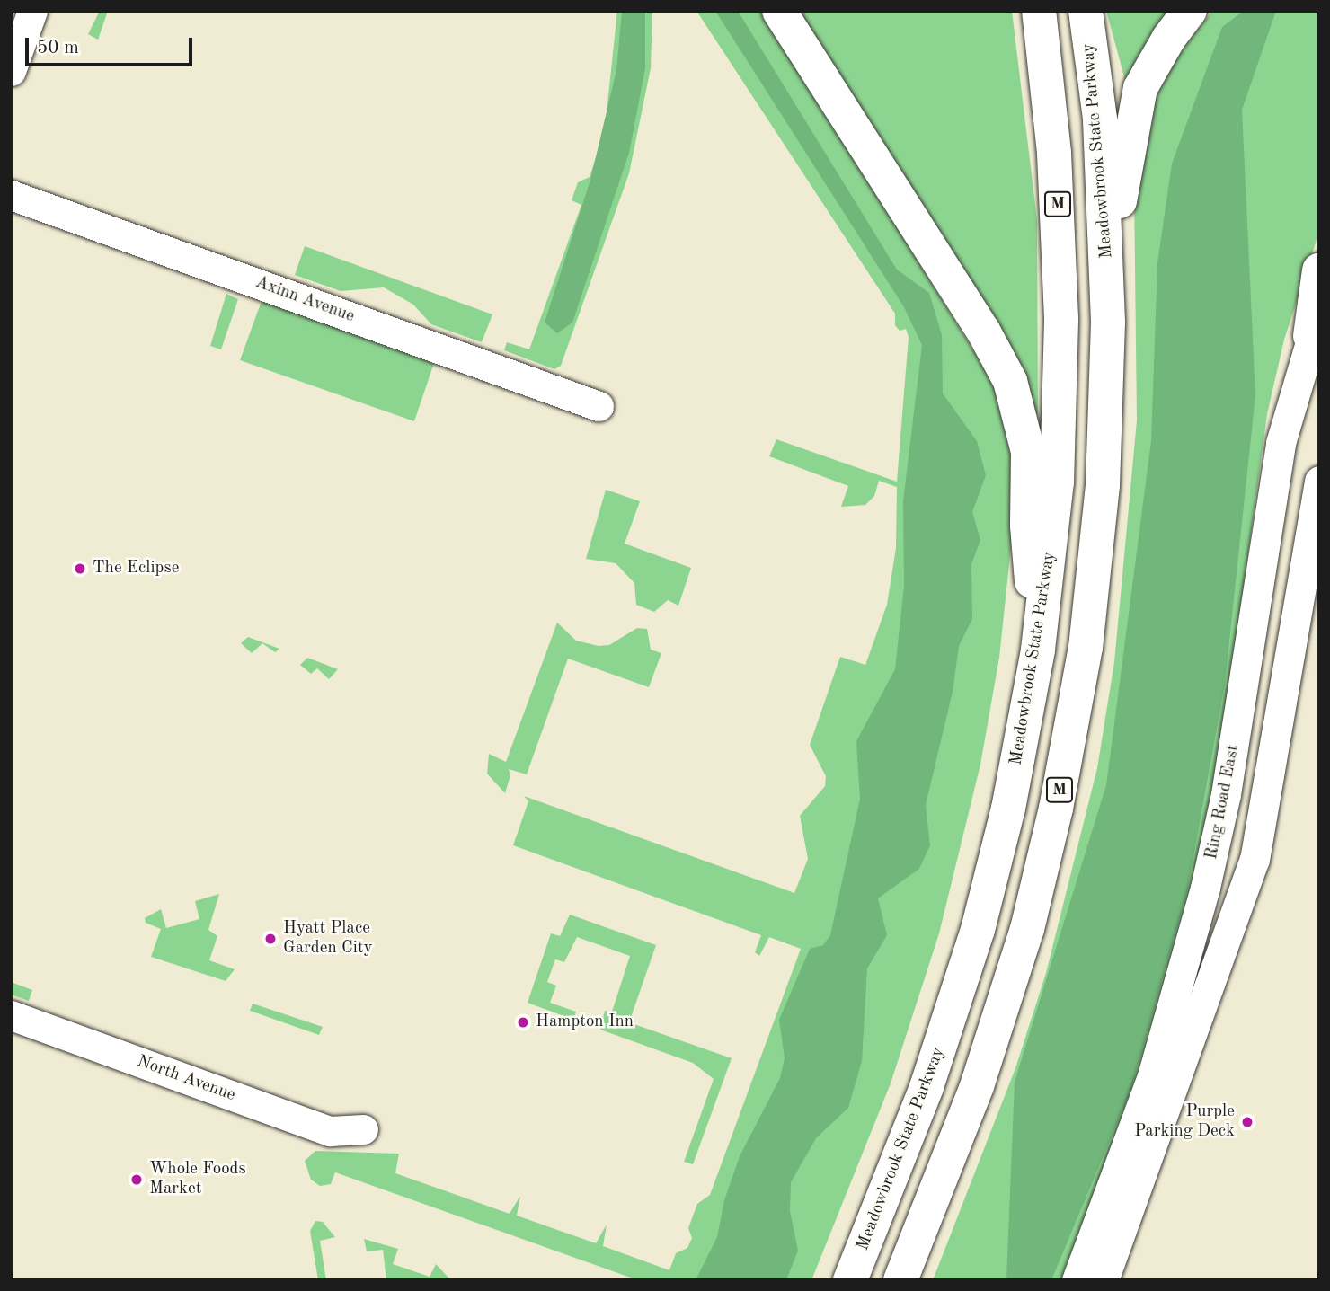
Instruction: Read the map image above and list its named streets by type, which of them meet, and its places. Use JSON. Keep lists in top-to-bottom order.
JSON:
{
  "streets": {
    "highway": ["Meadowbrook State Parkway", "M"],
    "street": ["Axinn Avenue", "Ring Road East", "North Avenue"]
  },
  "places": [
    "The Eclipse",
    "Hyatt Place Garden City",
    "Hampton Inn",
    "Purple Parking Deck",
    "Whole Foods Market"
  ],
  "scale_bar": "50 m"
}
